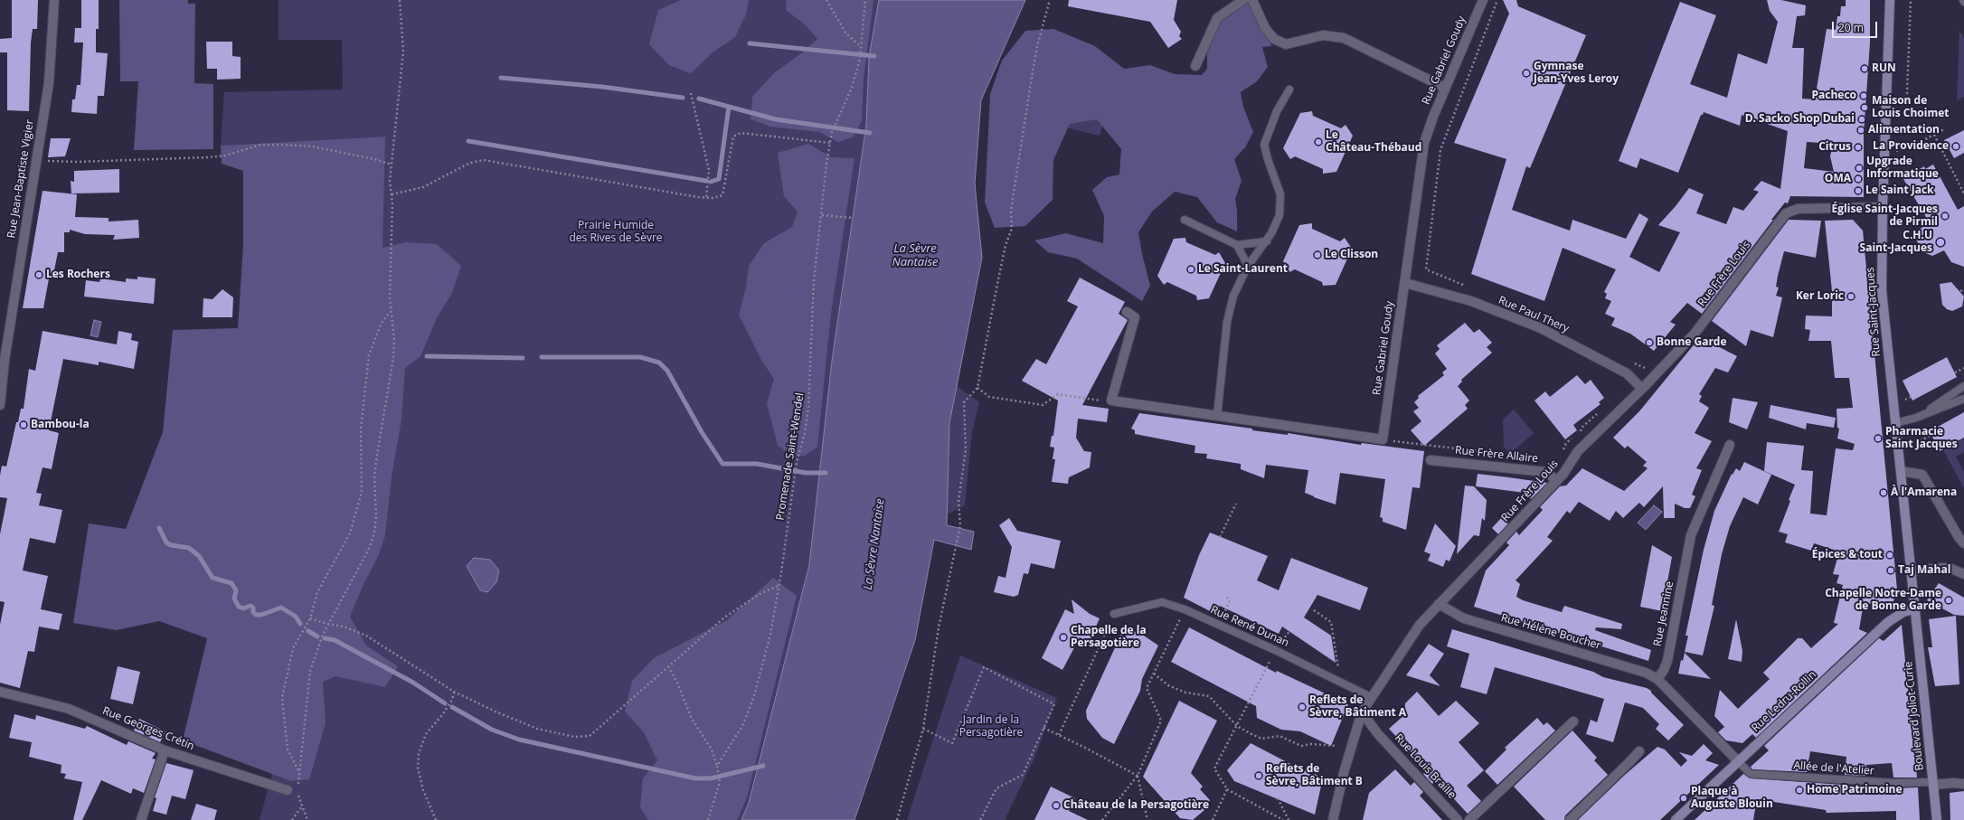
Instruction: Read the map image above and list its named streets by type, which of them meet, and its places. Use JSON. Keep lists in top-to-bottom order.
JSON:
{
  "streets": {
    "main road": ["Rue Saint-Jacques", "Rue Ledru-Rollin", "Boulevard Joliot-Curie"],
    "street": [
      "Rue Gabriel Goudy",
      "Rue Jean-Baptiste Vigier",
      "Rue Frère Louis",
      "Rue Paul Thery",
      "Rue Frère Allaire",
      "Rue Jeannine",
      "Rue Hélène Boucher",
      "Rue Georges Crétin",
      "Rue Louis Braille"
    ],
    "lane": ["Rue René Dunan", "Allée de l'Atelier"],
    "path": ["Promenade Saint-Wendel"]
  },
  "crossings": [
    ["Rue Gabriel Goudy", "Rue Paul Thery"],
    ["Rue Frère Louis", "Rue Saint-Jacques"],
    ["Rue Frère Louis", "Rue Paul Thery"],
    ["Rue Frère Louis", "Rue Frère Allaire"],
    ["Rue Frère Louis", "Rue René Dunan"],
    ["Rue Frère Louis", "Rue Hélène Boucher"],
    ["Rue Frère Louis", "Rue Louis Braille"],
    ["Rue Saint-Jacques", "Rue Ledru-Rollin"],
    ["Rue Saint-Jacques", "Boulevard Joliot-Curie"],
    ["Rue Jeannine", "Rue Hélène Boucher"],
    ["Rue Ledru-Rollin", "Boulevard Joliot-Curie"],
    ["Rue Ledru-Rollin", "Allée de l'Atelier"],
    ["Boulevard Joliot-Curie", "Allée de l'Atelier"]
  ],
  "water": ["La Sèvre Nantaise"],
  "parks": ["Prairie Humide des Rives de Sèvre", "Jardin de la Persagotière"],
  "places": [
    "RUN",
    "Gymnase Jean-Yves Leroy",
    "Pacheco",
    "Maison de Louis Choimet",
    "D. Sacko Shop Dubai",
    "Alimentation",
    "Le Château-Thébaud",
    "La Providence",
    "Citrus",
    "Upgrade Informatique",
    "OMA",
    "Le Saint Jack",
    "Église Saint-Jacques de Pirmil",
    "C.H.U Saint-Jacques",
    "Le Clisson",
    "Le Saint-Laurent",
    "Les Rochers",
    "Ker Loric",
    "Bonne Garde",
    "Bambou-la",
    "Pharmacie Saint Jacques",
    "À l'Amarena",
    "Épices & tout",
    "Taj Mahal",
    "Chapelle Notre-Dame de Bonne Garde",
    "Chapelle de la Persagotière",
    "Reflets de Sèvre, Bâtiment A",
    "Reflets de Sèvre, Bâtiment B",
    "Home Patrimoine",
    "Plaque à Auguste Blouin",
    "Château de la Persagotière"
  ],
  "scale_bar": "20 m"
}
